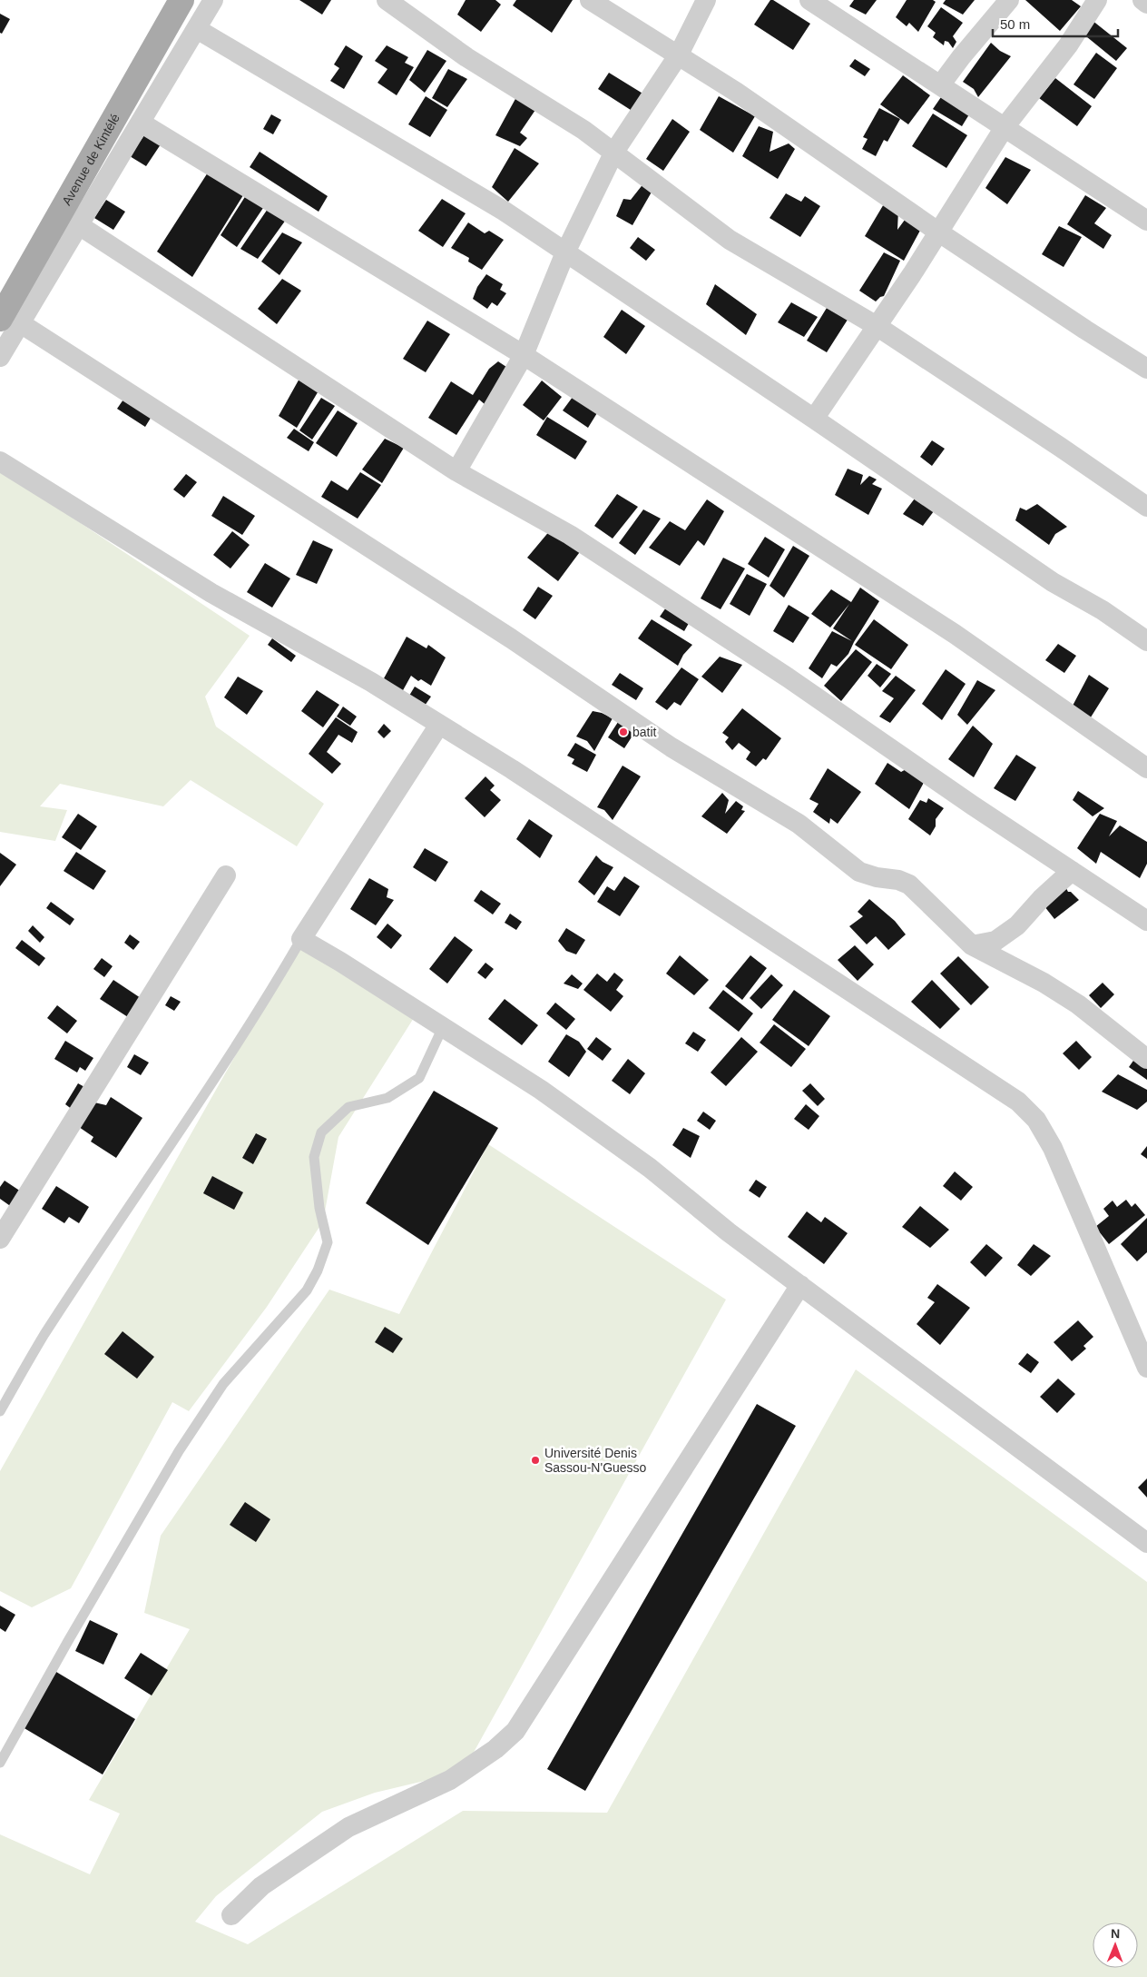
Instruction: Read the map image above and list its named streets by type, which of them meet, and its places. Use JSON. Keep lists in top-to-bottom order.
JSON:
{
  "streets": {
    "main road": ["Avenue de Kintélé"]
  },
  "places": ["batit", "Université Denis Sassou-N'Guesso"],
  "scale_bar": "50 m",
  "north": "top"
}
